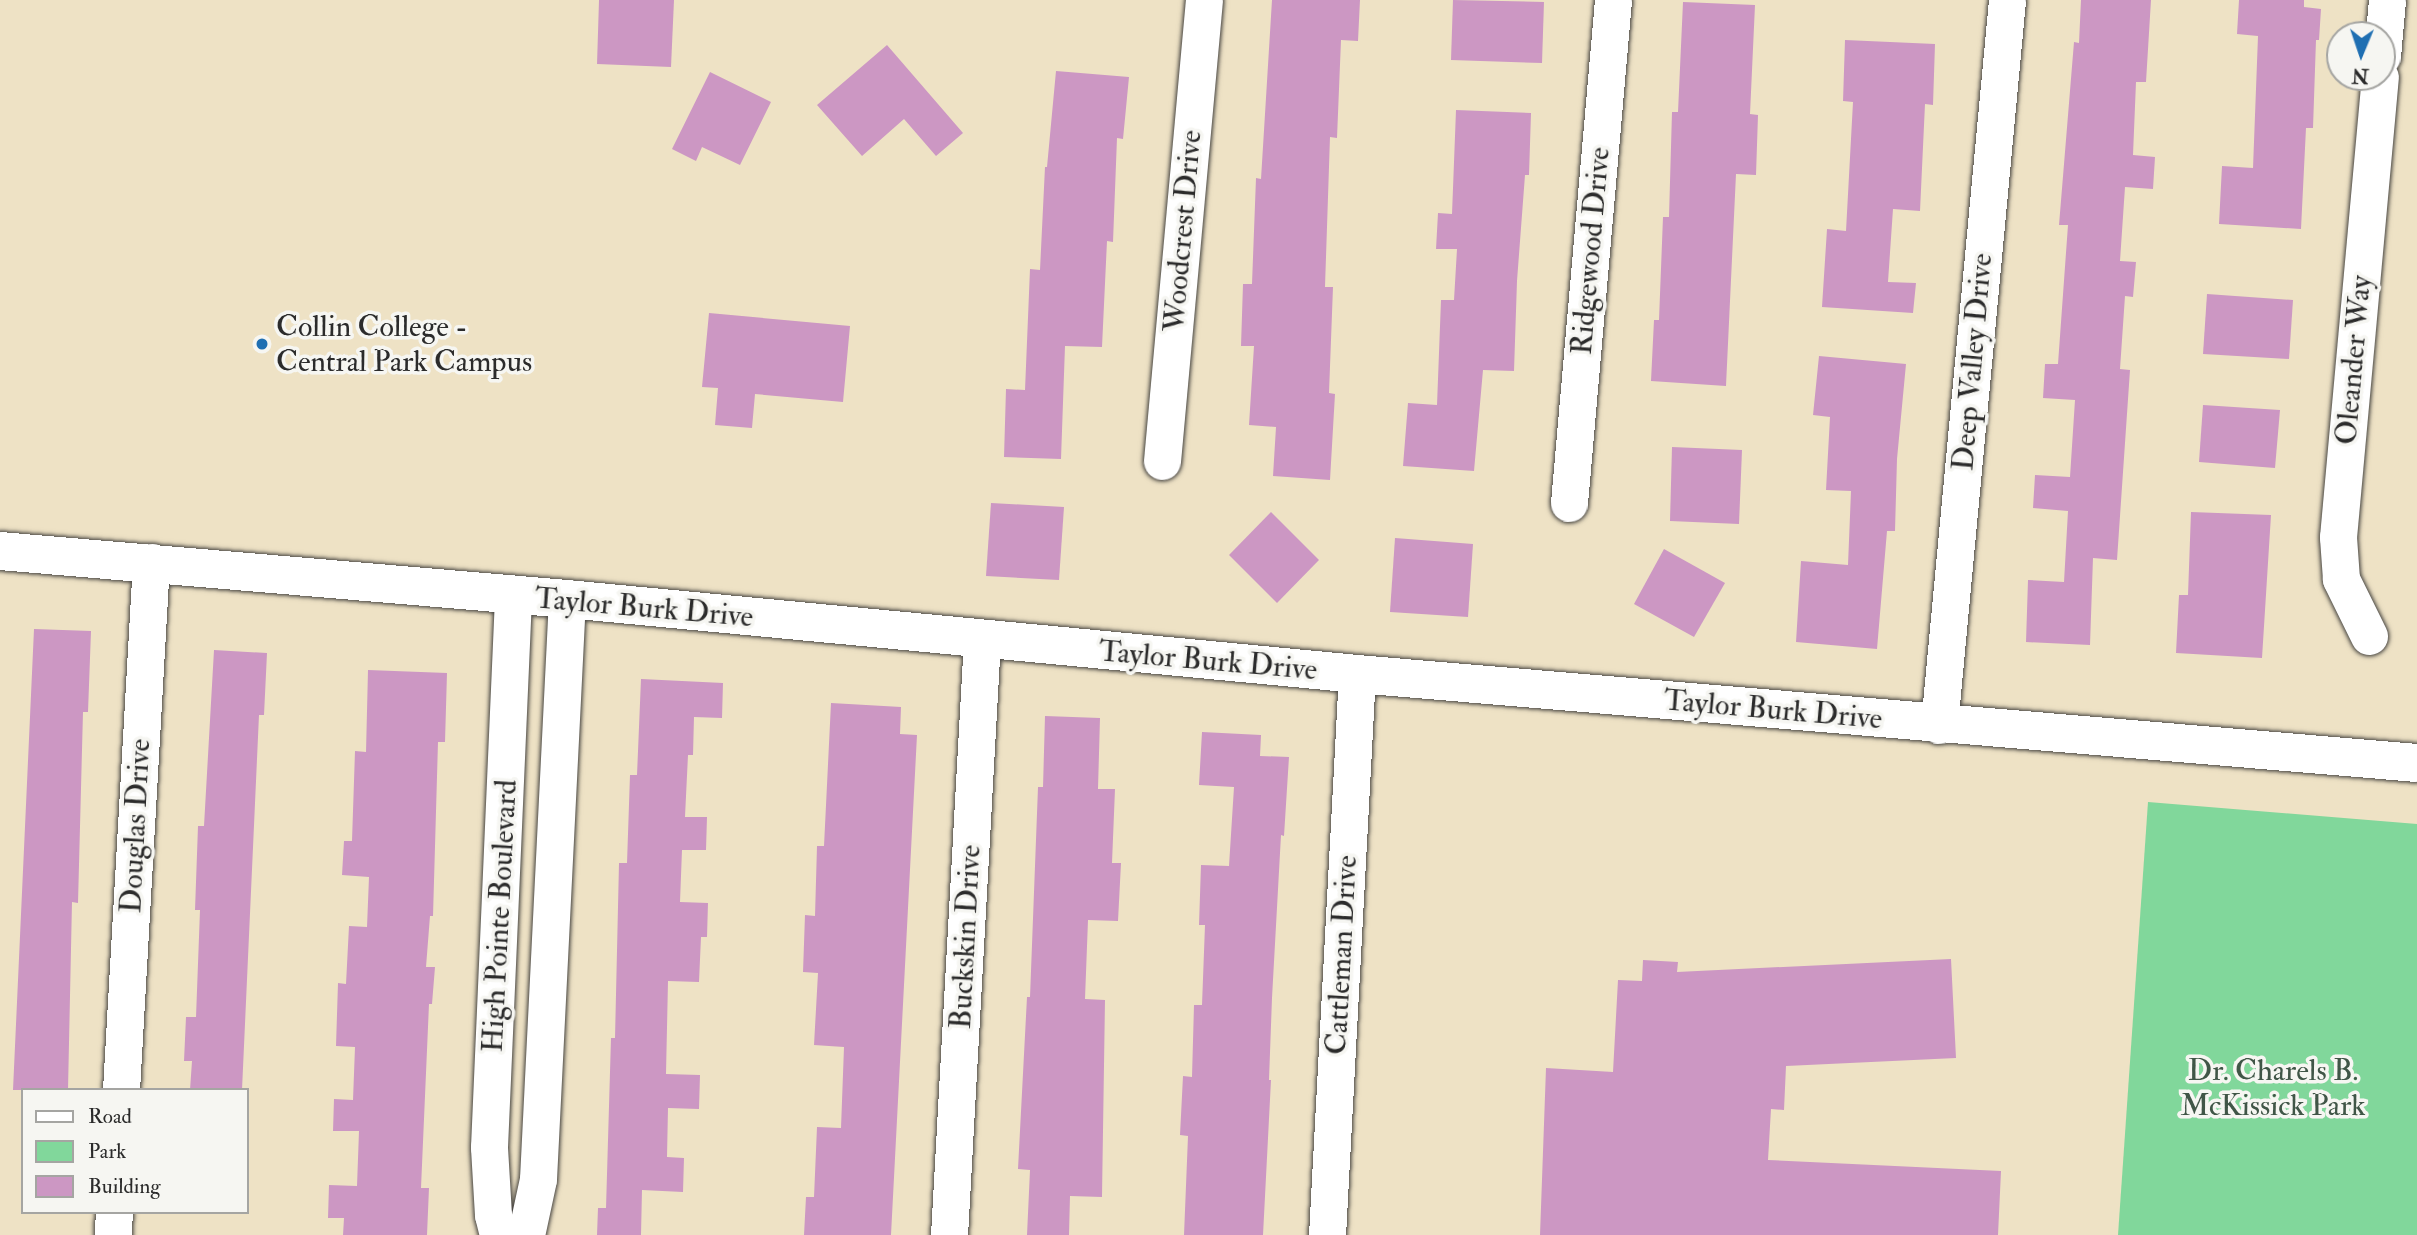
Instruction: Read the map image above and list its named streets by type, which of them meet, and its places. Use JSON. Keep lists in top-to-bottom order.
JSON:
{
  "streets": {
    "street": [
      "Woodcrest Drive",
      "Ridgewood Drive",
      "Oleander Way",
      "Deep Valley Drive",
      "Taylor Burk Drive",
      "Douglas Drive",
      "High Pointe Boulevard",
      "Buckskin Drive",
      "Cattleman Drive"
    ]
  },
  "crossings": [
    ["Deep Valley Drive", "Taylor Burk Drive"],
    ["Taylor Burk Drive", "Douglas Drive"],
    ["Taylor Burk Drive", "High Pointe Boulevard"],
    ["Taylor Burk Drive", "Buckskin Drive"],
    ["Taylor Burk Drive", "Cattleman Drive"]
  ],
  "parks": ["Dr. Charels B. McKissick Park"],
  "places": ["Collin College - Central Park Campus"],
  "legend": ["Road", "Park", "Building"],
  "north": "bottom"
}
